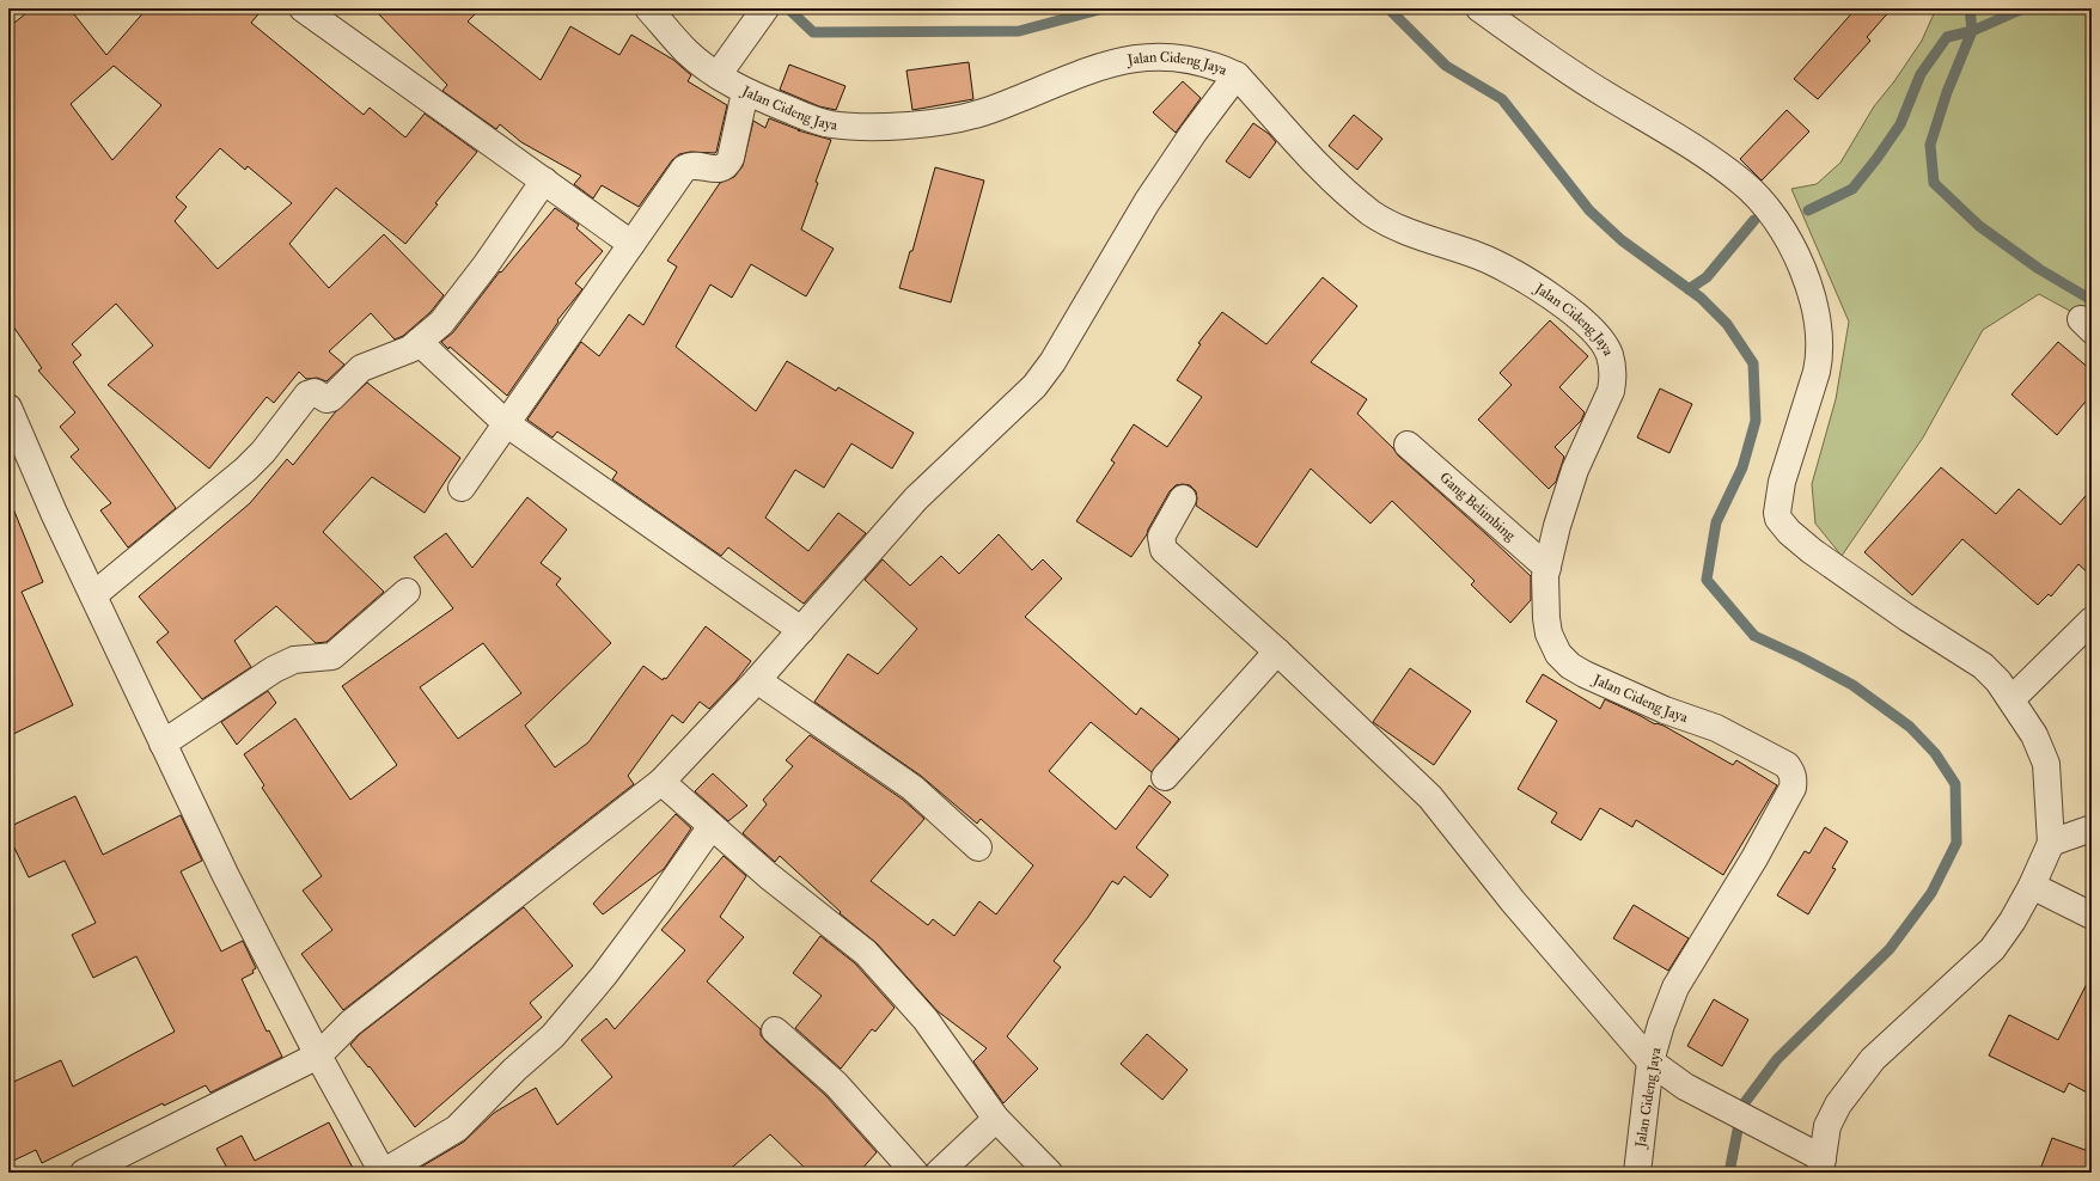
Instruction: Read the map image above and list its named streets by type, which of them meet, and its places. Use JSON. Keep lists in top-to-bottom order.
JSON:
{
  "streets": {
    "street": ["Jalan Cideng Jaya", "Gang Belimbing"]
  },
  "crossings": [
    ["Jalan Cideng Jaya", "Gang Belimbing"]
  ]
}
